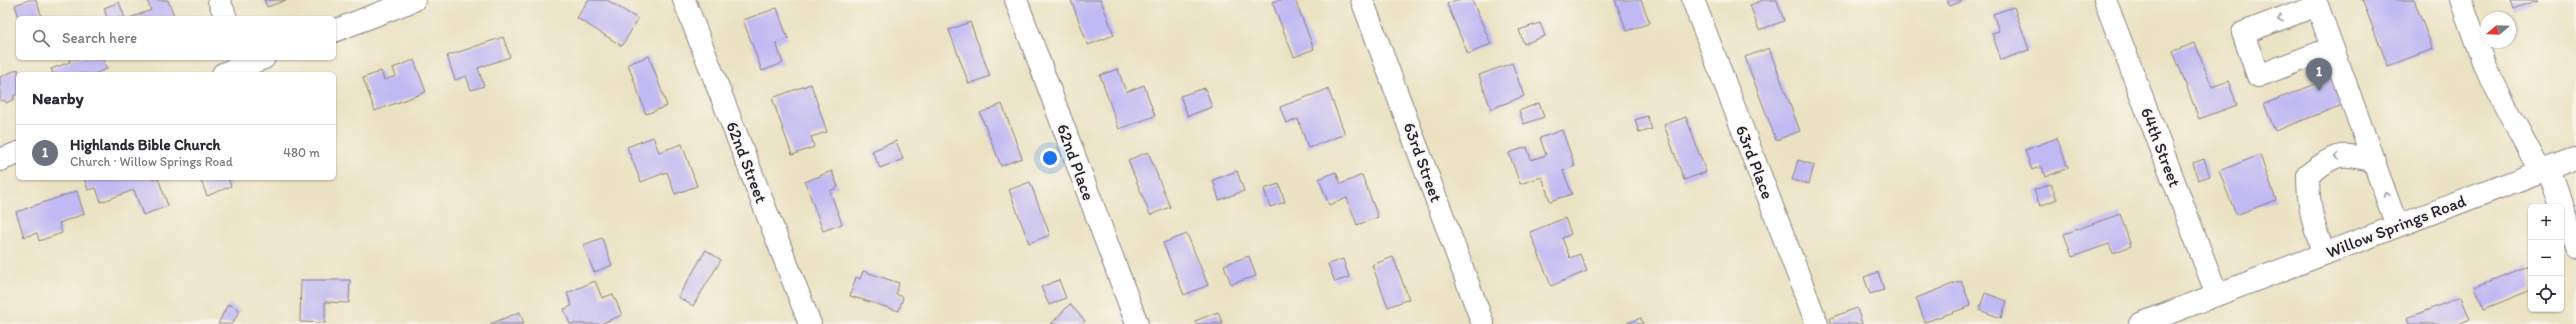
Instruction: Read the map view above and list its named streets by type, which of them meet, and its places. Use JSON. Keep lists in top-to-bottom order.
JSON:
{
  "streets": {
    "street": [
      "64th Street",
      "62nd Street",
      "62nd Place",
      "63rd Street",
      "63rd Place",
      "Willow Springs Road"
    ]
  },
  "crossings": [
    ["64th Street", "Willow Springs Road"]
  ],
  "north": "left",
  "page": {
    "search": "Search here",
    "pins": "1",
    "heading": "Nearby",
    "list": [
      {
        "mark": "1",
        "name": "Highlands Bible Church",
        "note": "Church · Willow Springs Road",
        "value": "480 m"
      }
    ],
    "map_buttons": ["+", "−"]
  }
}
